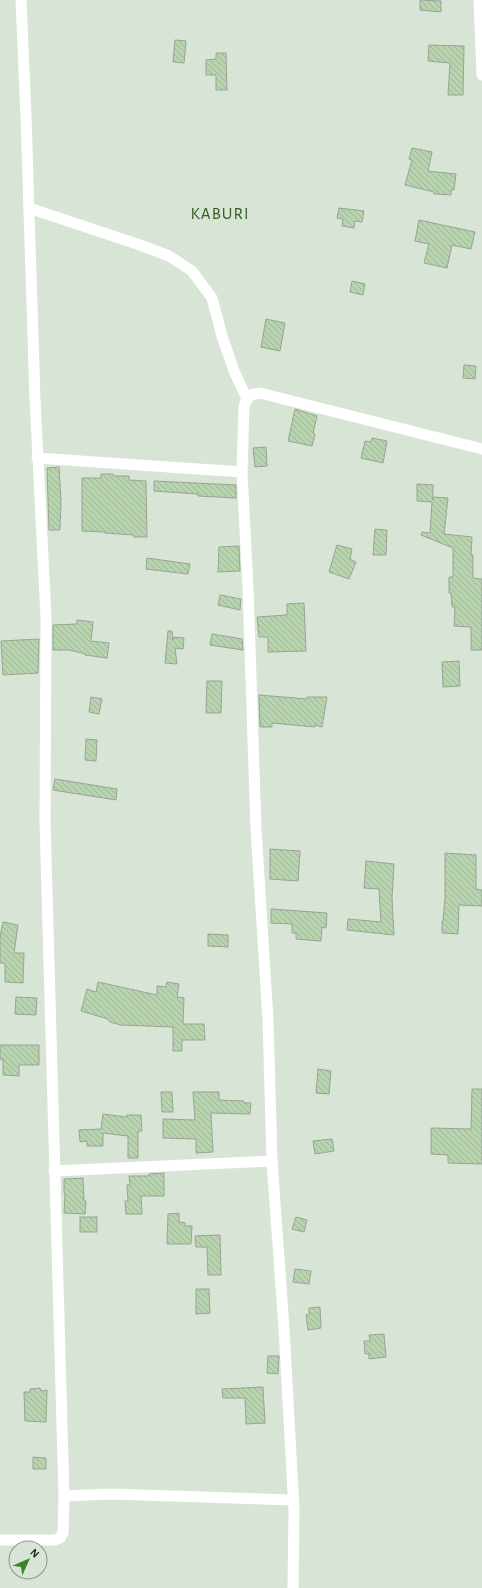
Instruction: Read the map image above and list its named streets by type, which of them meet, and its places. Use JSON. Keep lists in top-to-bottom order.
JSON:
{
  "districts": ["KABURI"],
  "north": "top right"
}
